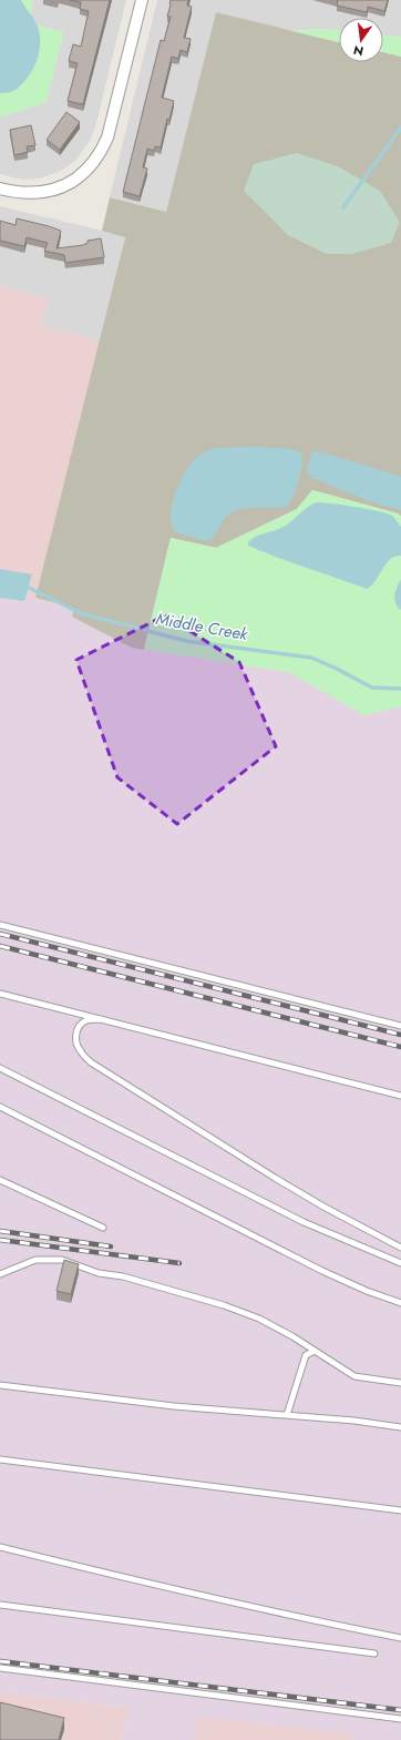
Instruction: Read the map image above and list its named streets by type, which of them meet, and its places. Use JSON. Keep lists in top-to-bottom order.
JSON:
{
  "water": ["Middle Creek"],
  "north": "bottom"
}
